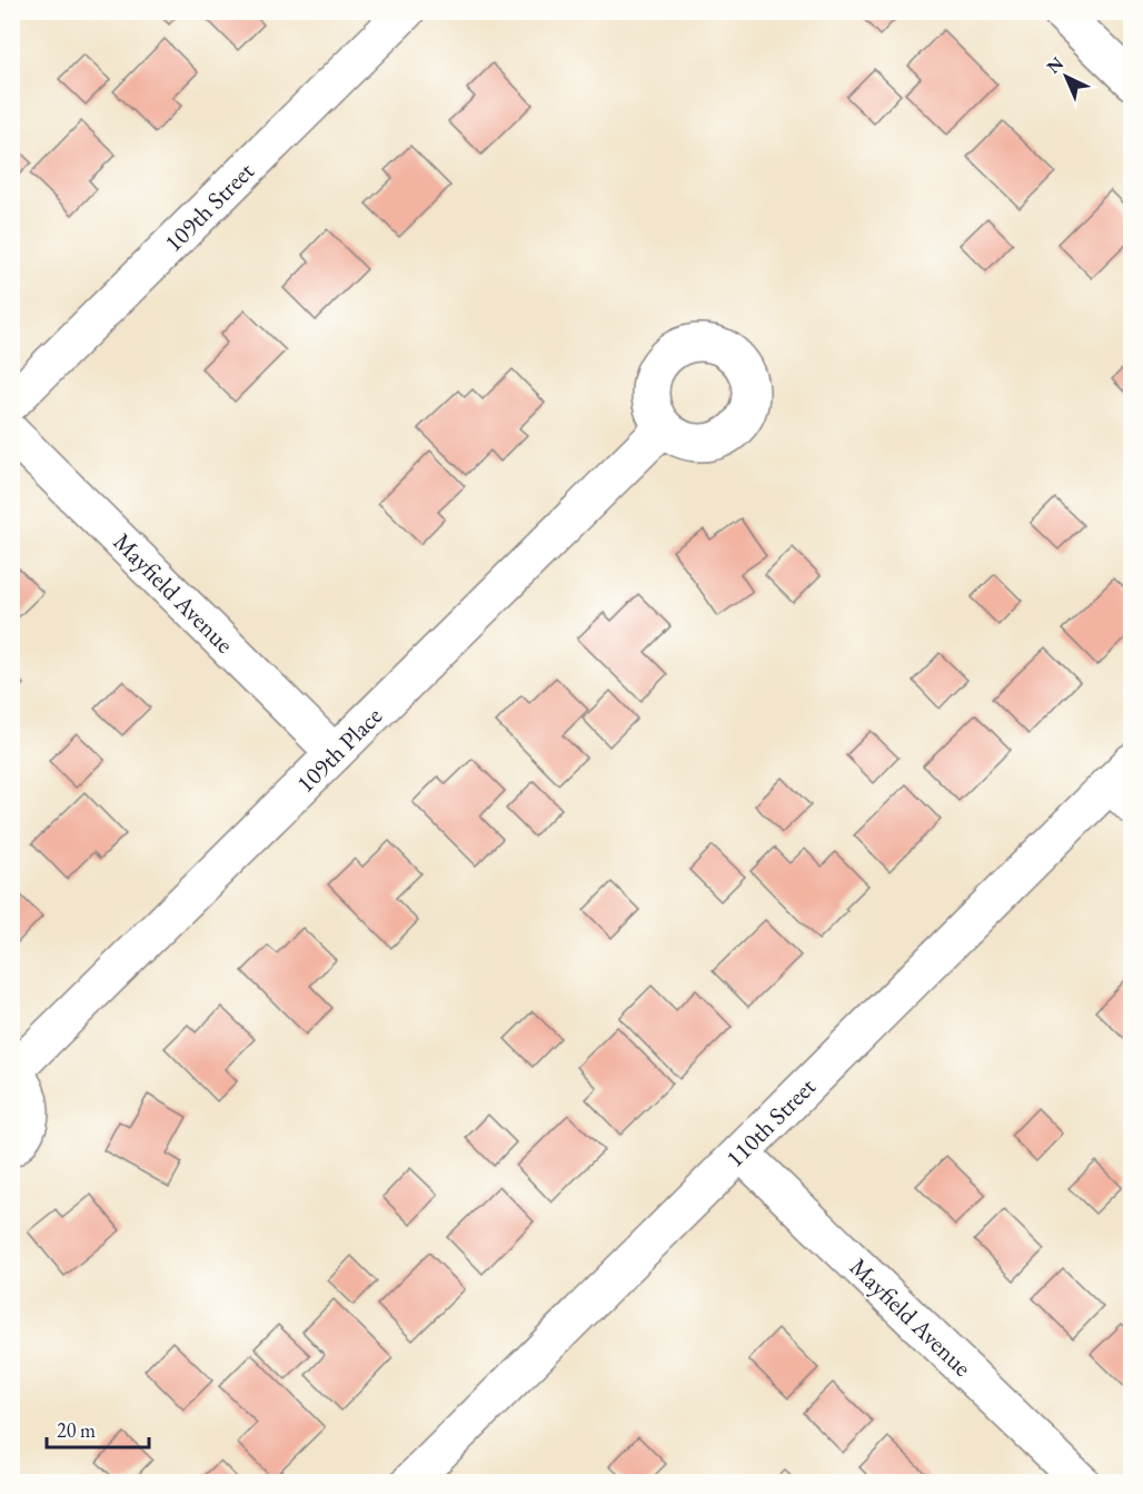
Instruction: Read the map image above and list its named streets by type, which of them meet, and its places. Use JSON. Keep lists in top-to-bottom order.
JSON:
{
  "streets": {
    "street": [
      "109th Street",
      "Mayfield Avenue",
      "109th Place",
      "110th Street"
    ]
  },
  "crossings": [
    ["Mayfield Avenue", "109th Place"],
    ["Mayfield Avenue", "110th Street"]
  ],
  "scale_bar": "20 m",
  "north": "top left"
}
